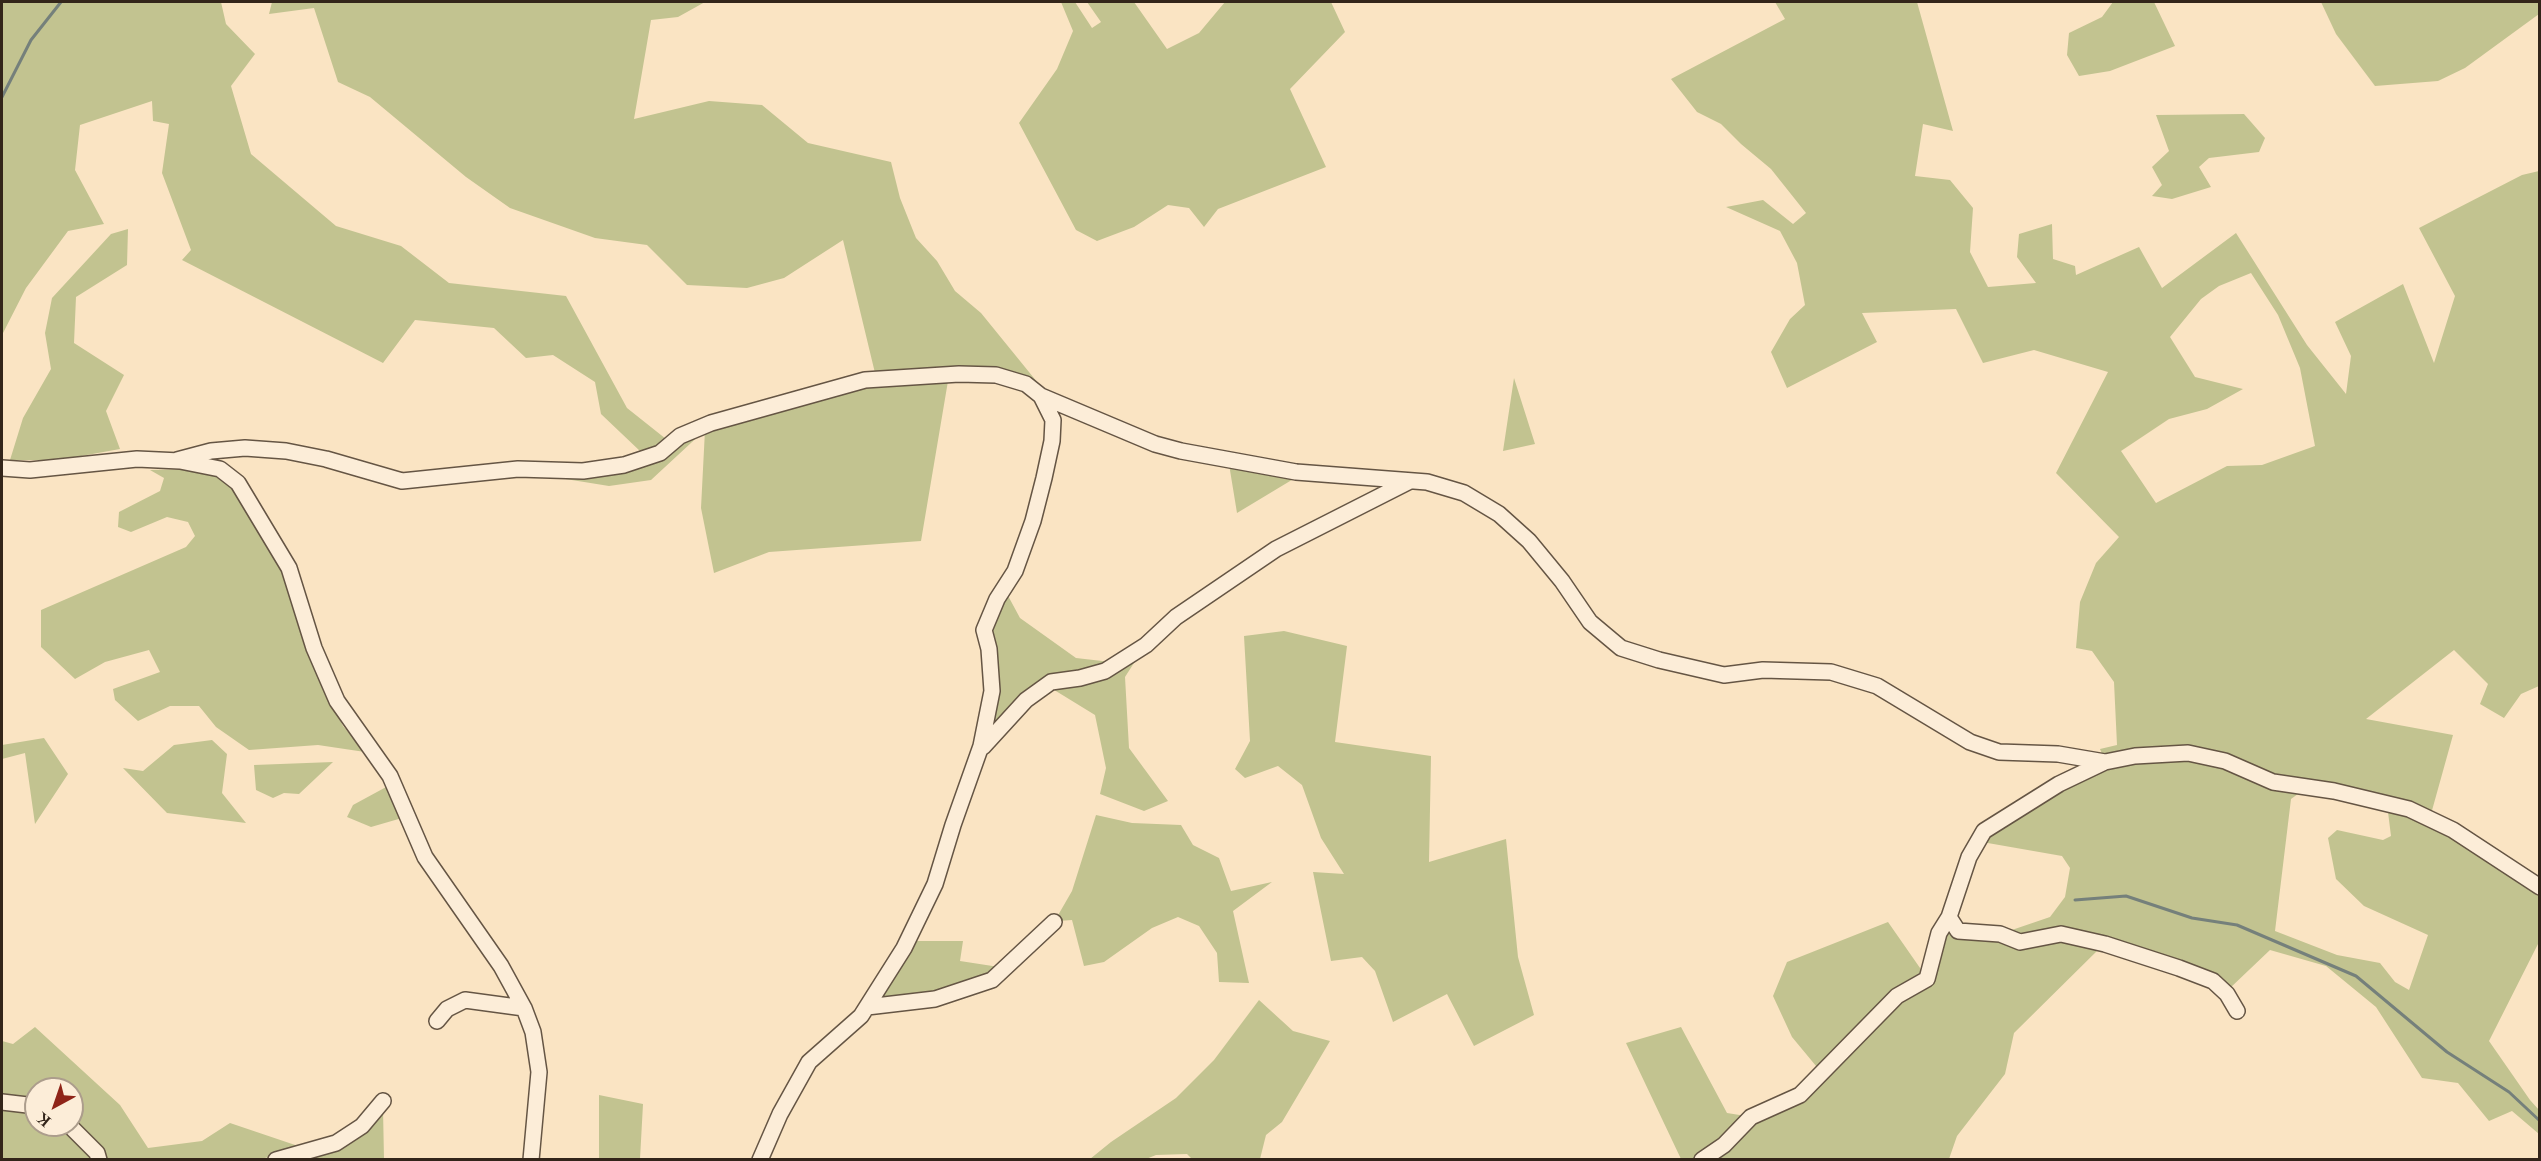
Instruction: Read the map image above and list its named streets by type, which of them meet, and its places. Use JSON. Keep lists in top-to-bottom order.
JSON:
{
  "north": "bottom left"
}
